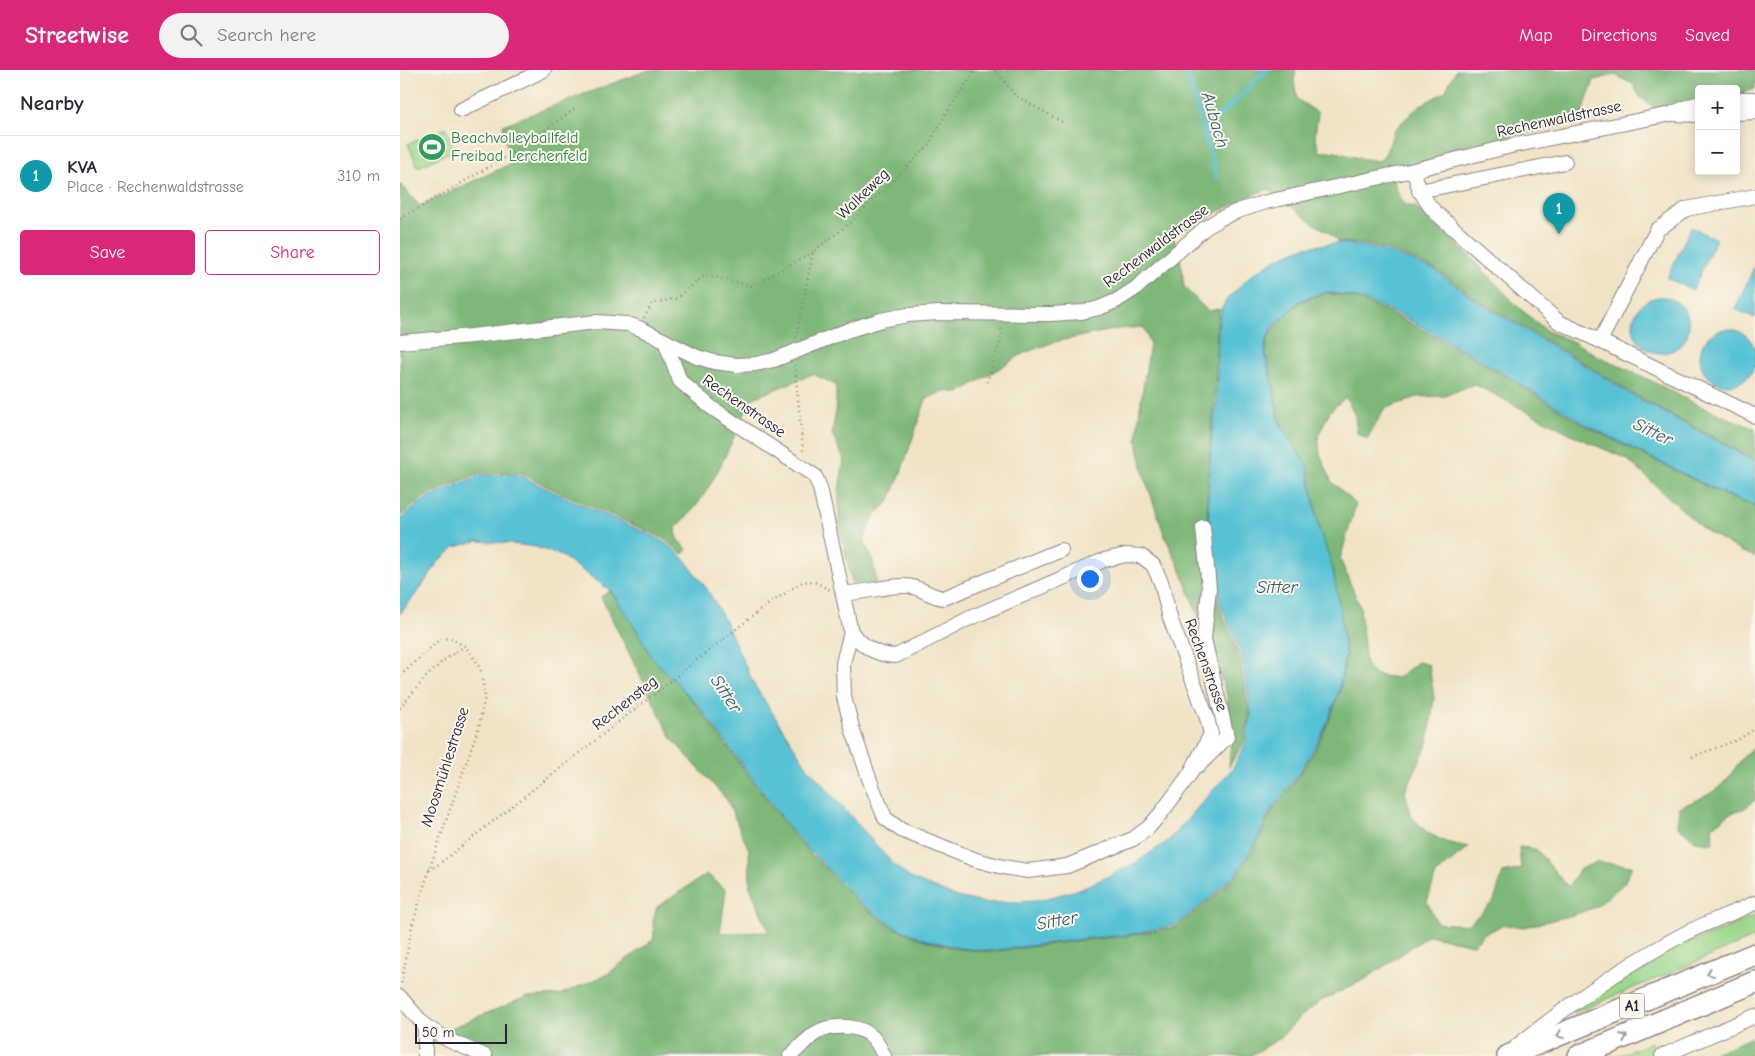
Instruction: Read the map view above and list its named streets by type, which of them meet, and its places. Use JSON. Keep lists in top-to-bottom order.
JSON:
{
  "streets": {
    "highway": ["A1"],
    "street": ["Rechenwaldstrasse", "Rechenstrasse"],
    "path": ["Walkeweg", "Rechensteg", "Moosmühlestrasse"]
  },
  "crossings": [
    ["Rechenwaldstrasse", "Rechenstrasse"],
    ["Rechenstrasse", "Rechensteg"],
    ["Rechensteg", "Moosmühlestrasse"]
  ],
  "water": ["Aubach", "Sitter"],
  "places": {
    "sports": ["Beachvolleyballfeld Freibad Lerchenfeld"]
  },
  "scale_bar": "50 m",
  "page": {
    "header": "Streetwise",
    "search": "Search here",
    "nav": ["Map", "Directions", "Saved"],
    "heading": "Nearby",
    "map_buttons": ["+", "−"],
    "list": [
      {
        "mark": "1",
        "name": "KVA",
        "note": "Place · Rechenwaldstrasse",
        "value": "310 m"
      }
    ],
    "pins": "1",
    "buttons": ["Save", "Share"],
    "scale": "50 m"
  }
}
